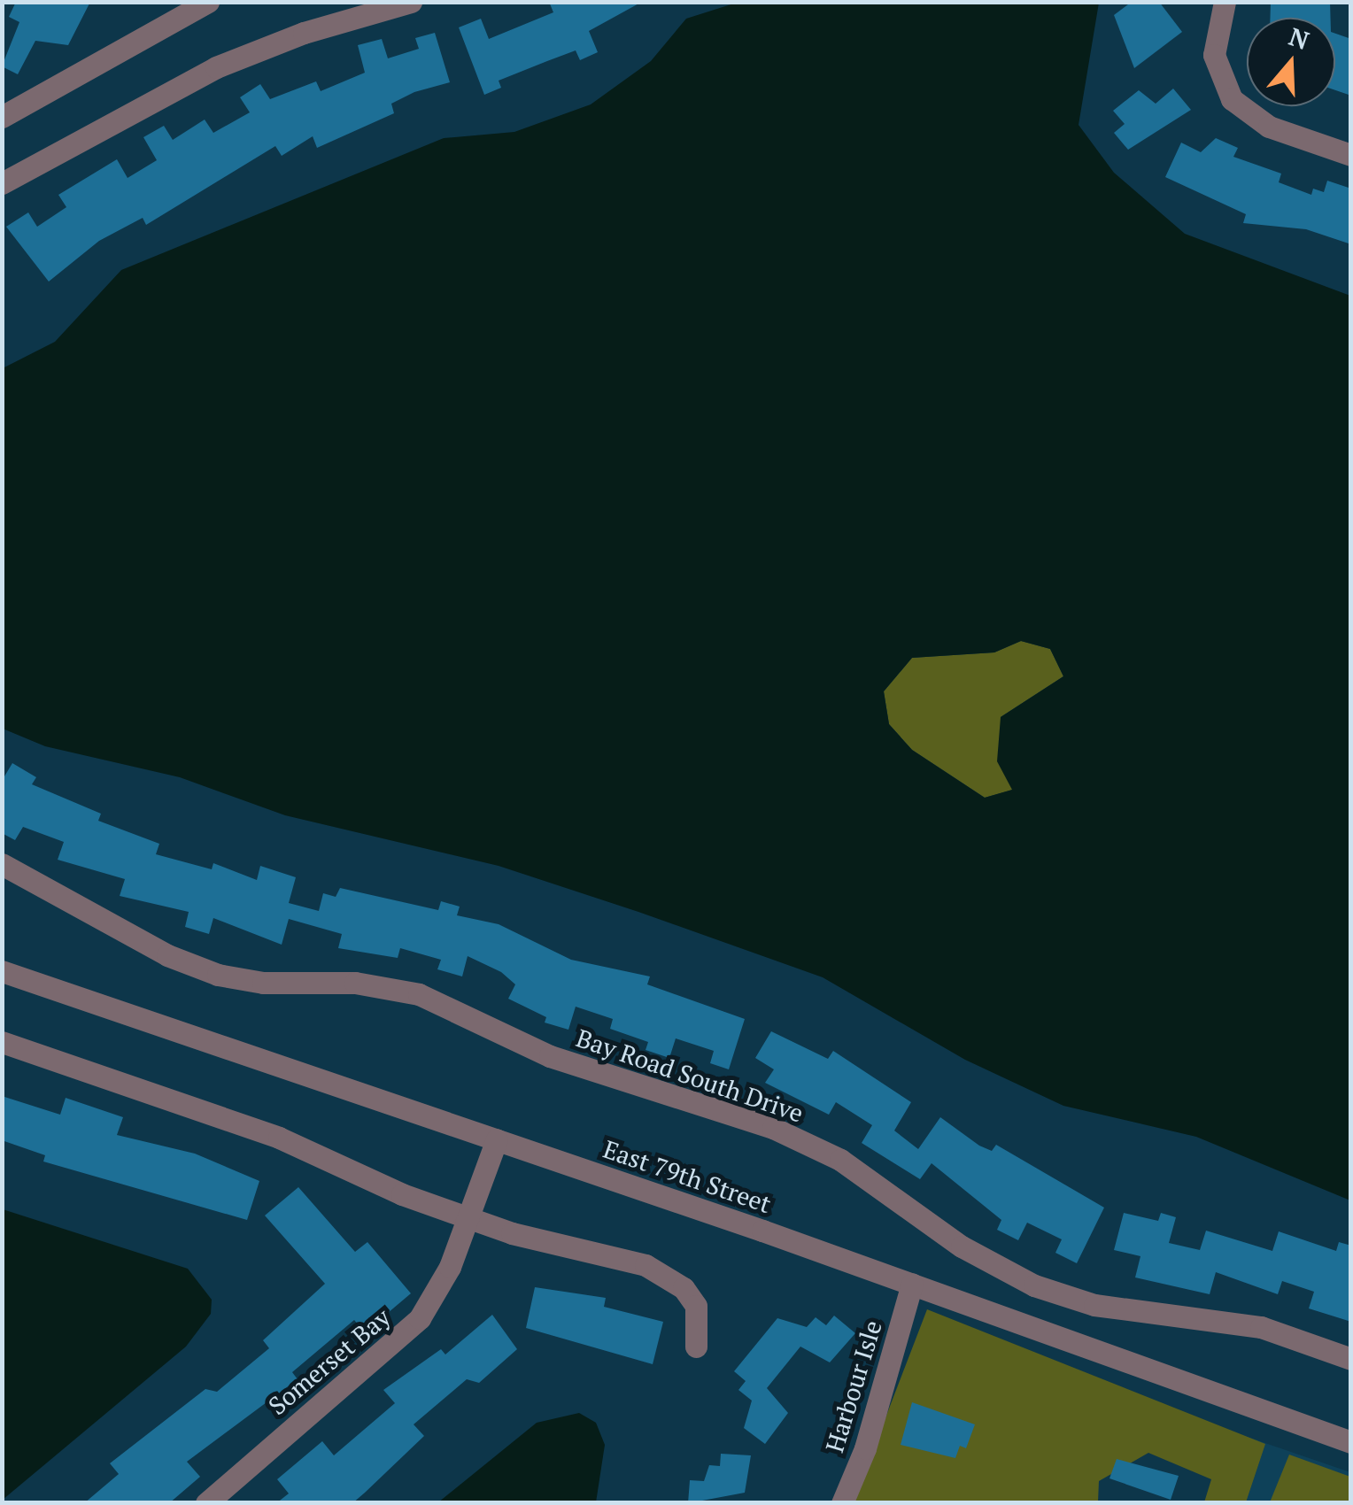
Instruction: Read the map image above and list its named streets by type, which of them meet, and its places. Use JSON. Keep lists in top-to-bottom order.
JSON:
{
  "streets": {
    "street": [
      "Bay Road South Drive",
      "East 79th Street",
      "Somerset Bay",
      "Harbour Isle"
    ]
  },
  "crossings": [
    ["East 79th Street", "Somerset Bay"],
    ["East 79th Street", "Harbour Isle"]
  ],
  "north": "top"
}
